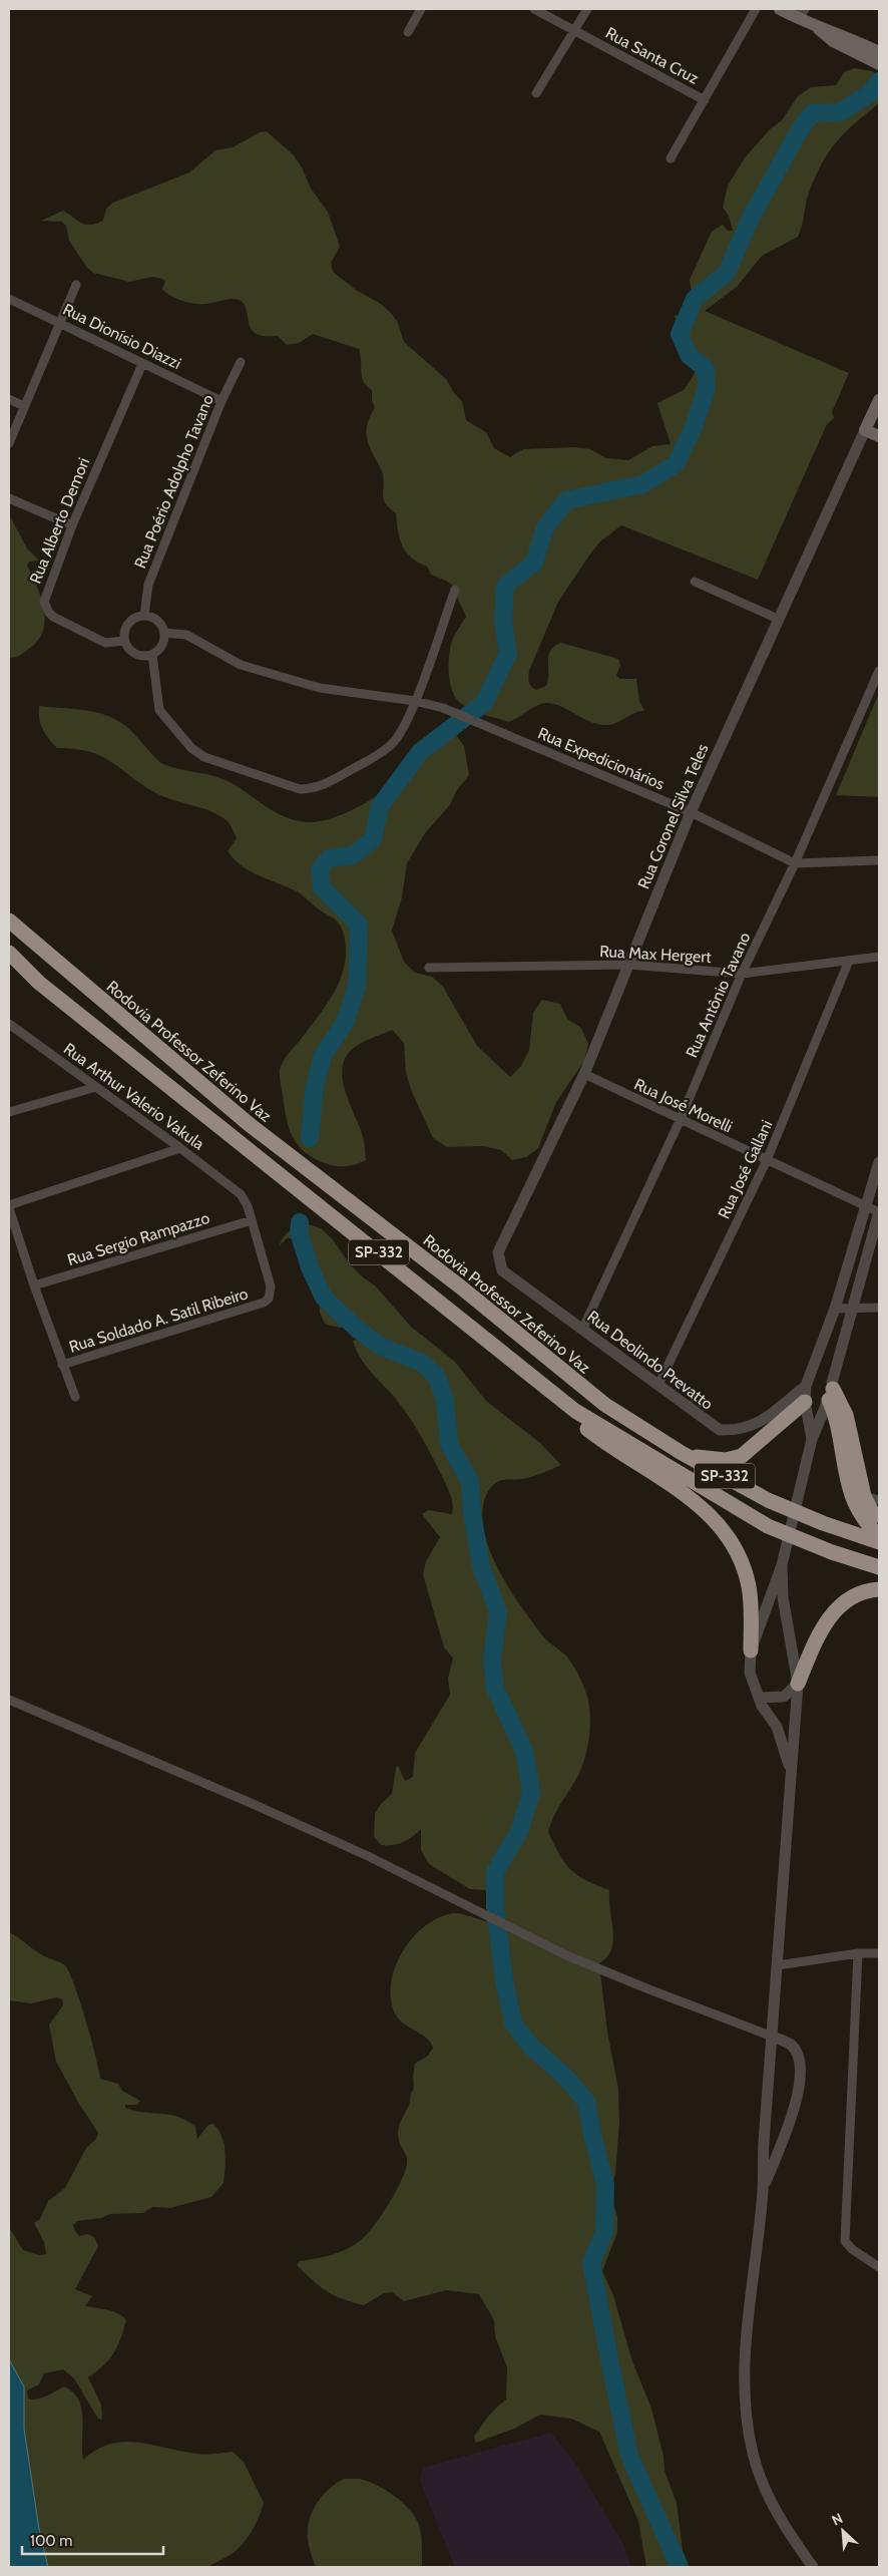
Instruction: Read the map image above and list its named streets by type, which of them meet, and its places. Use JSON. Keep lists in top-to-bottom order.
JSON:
{
  "streets": {
    "highway": ["Rodovia Professor Zeferino Vaz", "SP-332"],
    "main road": ["Rua Coronel Silva Teles"],
    "street": [
      "Rua Santa Cruz",
      "Rua Dionísio Diazzi",
      "Rua Poério Adolpho Tavano",
      "Rua Alberto Demori",
      "Rua Expedicionários",
      "Rua Max Hergert",
      "Rua Antônio Tavano",
      "Rua Arthur Valerio Vakula",
      "Rua José Morelli",
      "Rua José Gallani",
      "Rua Sergio Rampazzo",
      "Rua Soldado A. Satil Ribeiro",
      "Rua Deolindo Prevatto"
    ]
  },
  "crossings": [
    ["Rua Dionísio Diazzi", "Rua Poério Adolpho Tavano"],
    ["Rua Dionísio Diazzi", "Rua Alberto Demori"],
    ["Rua Poério Adolpho Tavano", "Rua Alberto Demori"],
    ["Rua Poério Adolpho Tavano", "Rua Expedicionários"],
    ["Rua Alberto Demori", "Rua Expedicionários"],
    ["Rua Expedicionários", "Rua Coronel Silva Teles"],
    ["Rua Expedicionários", "Rua Antônio Tavano"],
    ["Rua Coronel Silva Teles", "Rua Max Hergert"],
    ["Rua Coronel Silva Teles", "Rua José Morelli"],
    ["Rua Coronel Silva Teles", "Rua Deolindo Prevatto"],
    ["Rua Max Hergert", "Rua Antônio Tavano"],
    ["Rua Max Hergert", "Rua José Gallani"],
    ["Rua Antônio Tavano", "Rua José Morelli"],
    ["Rua Antônio Tavano", "Rua Deolindo Prevatto"],
    ["Rua Arthur Valerio Vakula", "Rua Sergio Rampazzo"],
    ["Rua Arthur Valerio Vakula", "Rua Soldado A. Satil Ribeiro"],
    ["Rua José Morelli", "Rua José Gallani"],
    ["Rua José Gallani", "Rua Deolindo Prevatto"],
    ["Rua Sergio Rampazzo", "Rua Soldado A. Satil Ribeiro"]
  ],
  "scale_bar": "100 m",
  "north": "top left"
}
